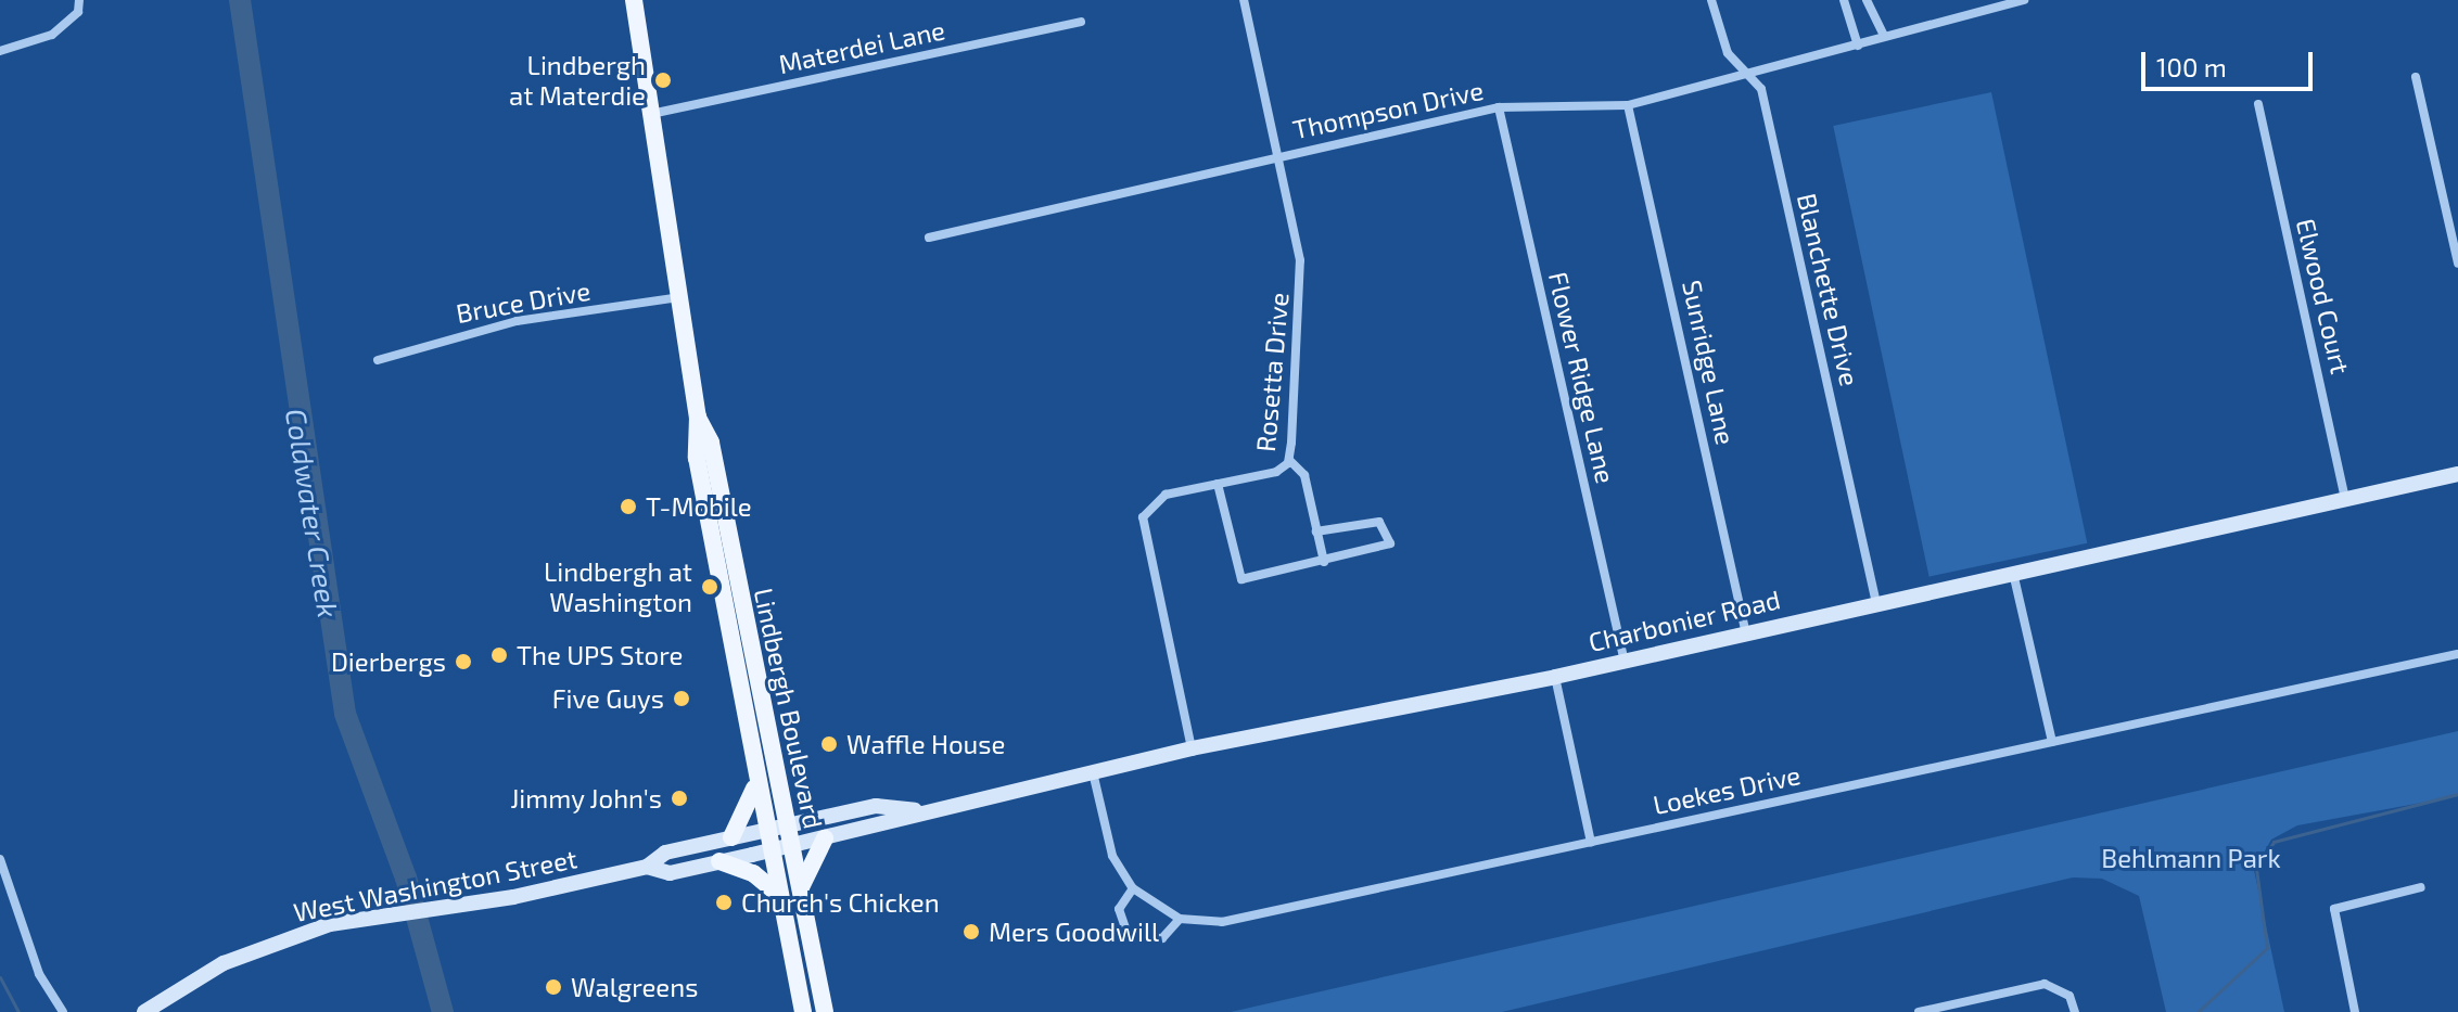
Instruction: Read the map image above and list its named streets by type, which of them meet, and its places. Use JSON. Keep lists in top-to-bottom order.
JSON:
{
  "streets": {
    "main road": ["Charbonier Road", "Lindbergh Boulevard", "West Washington Street"],
    "street": [
      "Materdei Lane",
      "Thompson Drive",
      "Blanchette Drive",
      "Elwood Court",
      "Bruce Drive",
      "Sunridge Lane",
      "Rosetta Drive",
      "Flower Ridge Lane",
      "Loekes Drive"
    ]
  },
  "crossings": [
    ["Materdei Lane", "Lindbergh Boulevard"],
    ["Thompson Drive", "Blanchette Drive"],
    ["Thompson Drive", "Sunridge Lane"],
    ["Thompson Drive", "Rosetta Drive"],
    ["Thompson Drive", "Flower Ridge Lane"],
    ["Blanchette Drive", "Charbonier Road"],
    ["Elwood Court", "Charbonier Road"],
    ["Bruce Drive", "Lindbergh Boulevard"],
    ["Sunridge Lane", "Charbonier Road"],
    ["Rosetta Drive", "Charbonier Road"],
    ["Flower Ridge Lane", "Charbonier Road"],
    ["Charbonier Road", "Lindbergh Boulevard"],
    ["Charbonier Road", "Loekes Drive"],
    ["Charbonier Road", "West Washington Street"],
    ["Lindbergh Boulevard", "West Washington Street"]
  ],
  "water": ["Coldwater Creek"],
  "parks": ["Behlmann Park"],
  "places": [
    "Lindbergh at Materdie",
    "T-Mobile",
    "Lindbergh at Washington",
    "The UPS Store",
    "Dierbergs",
    "Five Guys",
    "Waffle House",
    "Jimmy John's",
    "Church's Chicken",
    "Mers Goodwill",
    "Walgreens"
  ],
  "scale_bar": "100 m"
}
